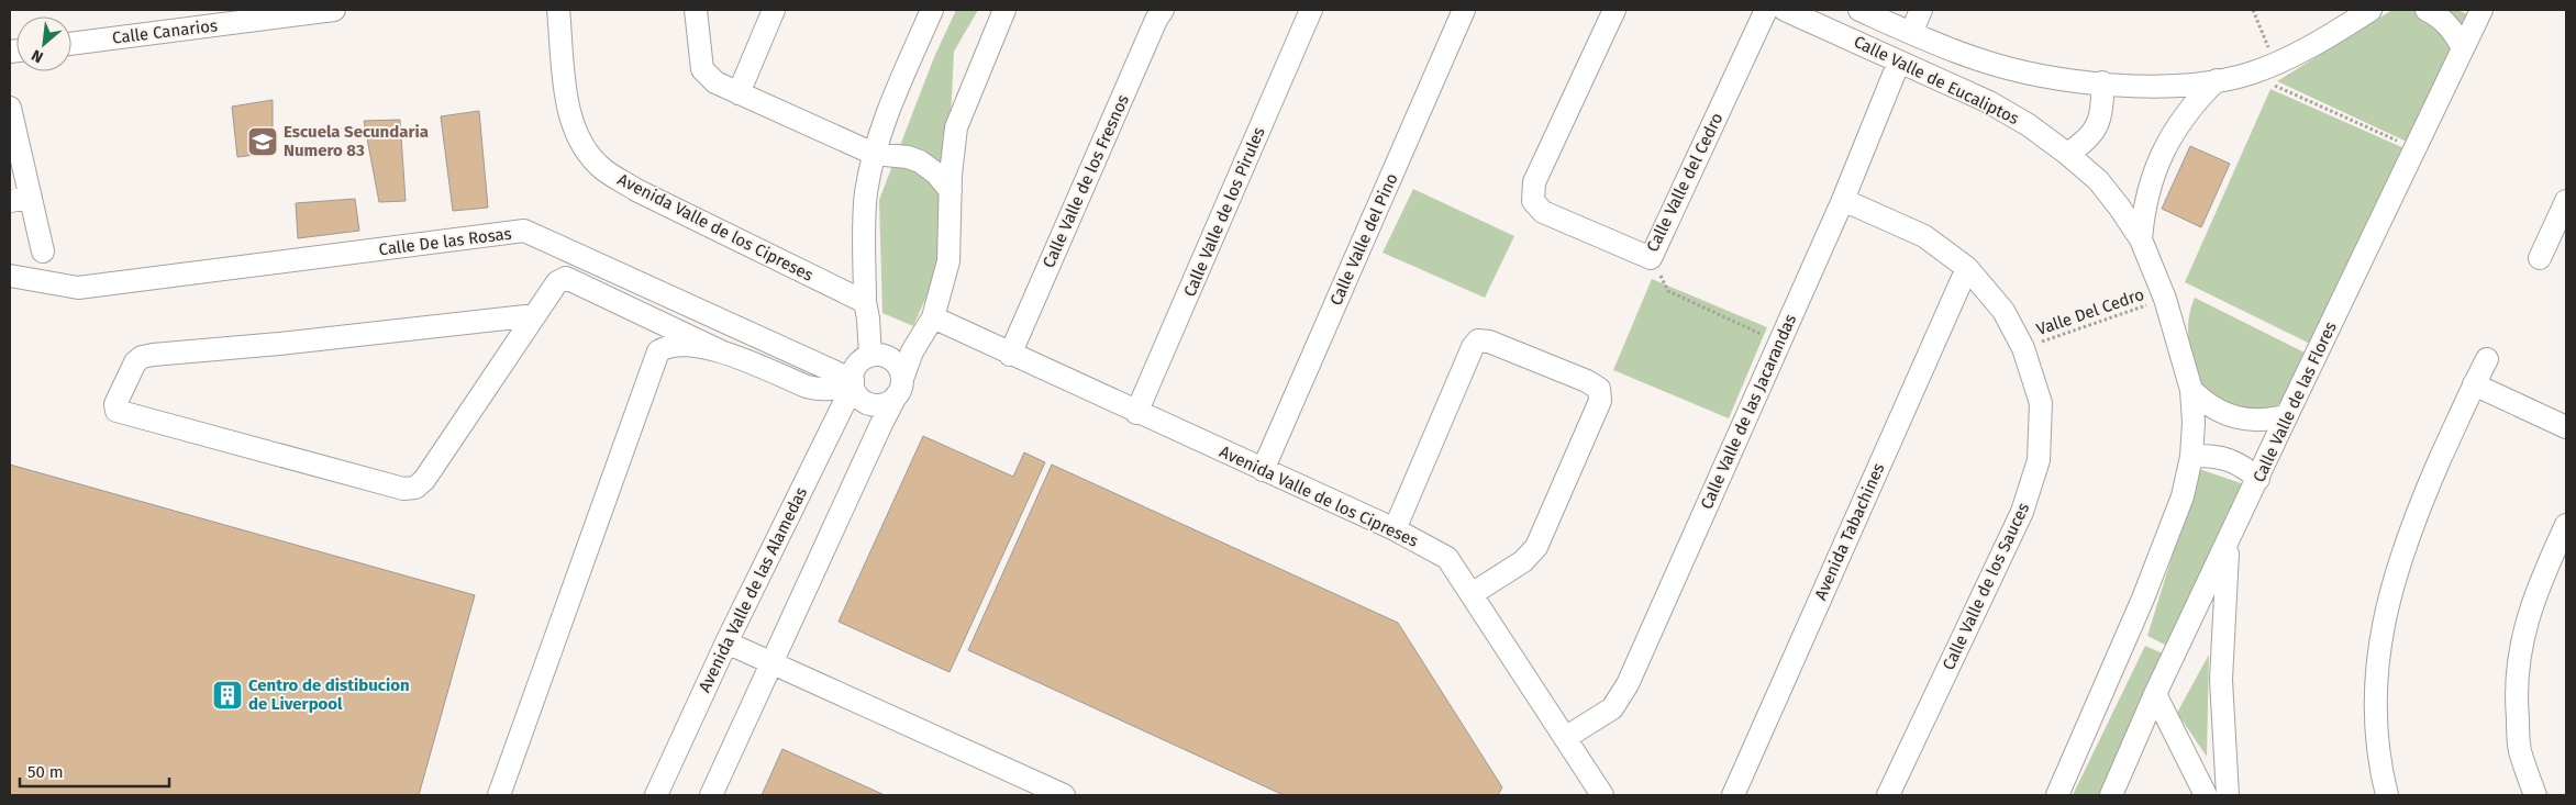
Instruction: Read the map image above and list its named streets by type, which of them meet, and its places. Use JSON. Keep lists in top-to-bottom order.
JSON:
{
  "streets": {
    "street": [
      "Calle Canarios",
      "Calle Valle de Eucaliptos",
      "Calle Valle de los Fresnos",
      "Calle Valle del Cedro",
      "Calle Valle de los Pirules",
      "Avenida Valle de los Cipreses",
      "Calle Valle del Pino",
      "Calle De las Rosas",
      "Calle Valle de las Flores",
      "Calle Valle de las Jacarandas",
      "Avenida Tabachines",
      "Calle Valle de los Sauces",
      "Avenida Valle de las Alamedas"
    ],
    "path": ["Valle Del Cedro"]
  },
  "crossings": [
    ["Calle Valle de Eucaliptos", "Calle Valle de las Jacarandas"],
    ["Calle Valle de los Fresnos", "Avenida Valle de los Cipreses"],
    ["Calle Valle de los Pirules", "Avenida Valle de los Cipreses"],
    ["Avenida Valle de los Cipreses", "Calle Valle del Pino"],
    ["Avenida Valle de los Cipreses", "Calle Valle de las Jacarandas"],
    ["Calle De las Rosas", "Avenida Valle de las Alamedas"],
    ["Valle Del Cedro", "Calle Valle de los Sauces"],
    ["Calle Valle de las Jacarandas", "Calle Valle de los Sauces"],
    ["Avenida Tabachines", "Calle Valle de los Sauces"]
  ],
  "places": {
    "school or university": ["Escuela Secundaria Numero 83"],
    "building": ["Centro de distibucion de Liverpool"]
  },
  "scale_bar": "50 m",
  "north": "bottom left"
}
